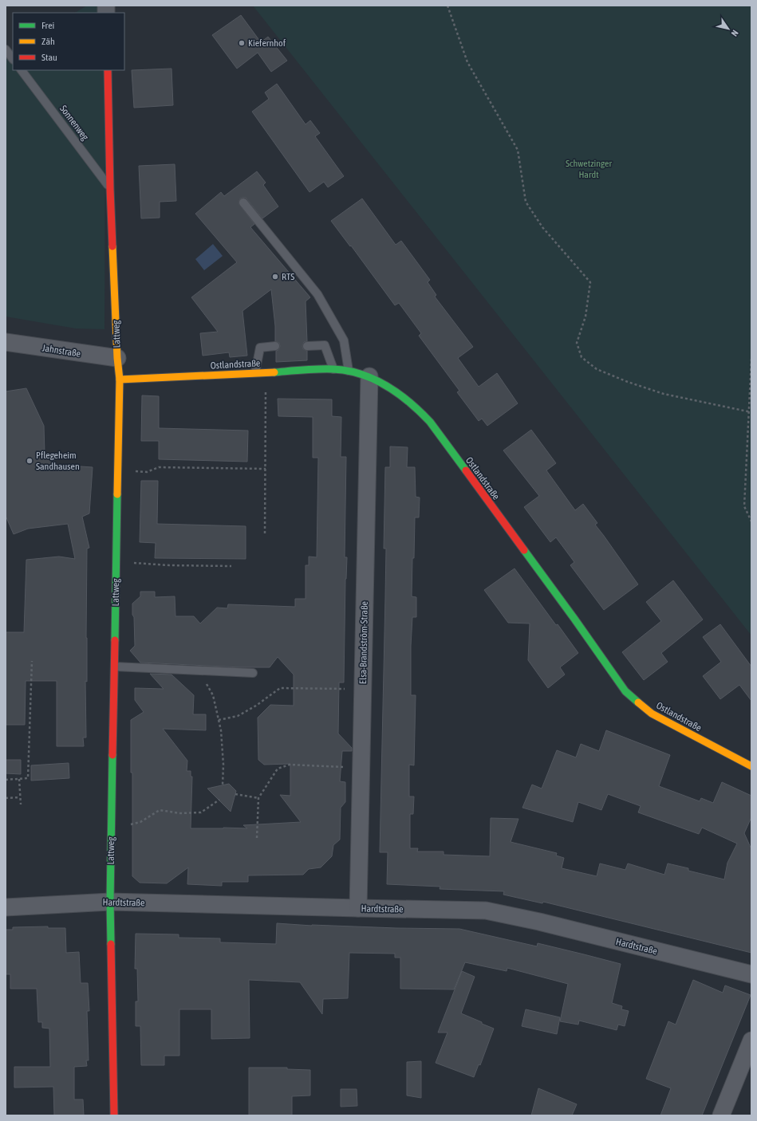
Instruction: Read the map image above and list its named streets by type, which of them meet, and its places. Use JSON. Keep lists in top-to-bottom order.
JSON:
{
  "streets": {
    "street": [
      "Lattweg",
      "Jahnstraße",
      "Ostlandstraße",
      "Elsa-Brandström-Straße",
      "Hardtstraße"
    ],
    "lane": ["Sonnenweg"]
  },
  "crossings": [
    ["Sonnenweg", "Lattweg"],
    ["Lattweg", "Jahnstraße"],
    ["Lattweg", "Ostlandstraße"],
    ["Lattweg", "Hardtstraße"],
    ["Ostlandstraße", "Elsa-Brandström-Straße"],
    ["Elsa-Brandström-Straße", "Hardtstraße"]
  ],
  "parks": ["Schwetzinger Hardt"],
  "places": ["Kiefernhof", "RTS", "Pflegeheim Sandhausen"],
  "legend": ["Frei", "Zäh", "Stau"],
  "north": "bottom right"
}
